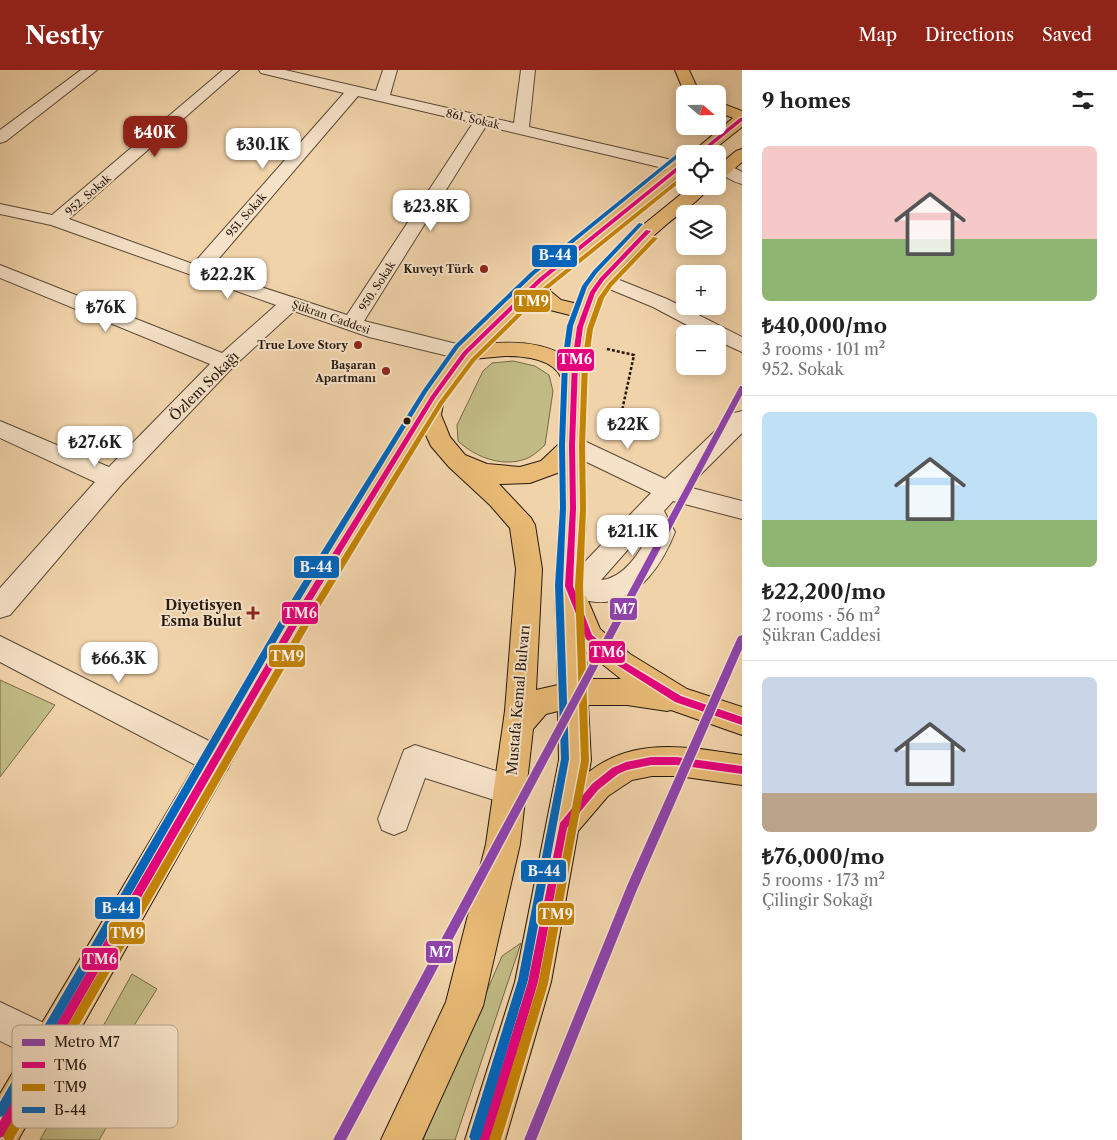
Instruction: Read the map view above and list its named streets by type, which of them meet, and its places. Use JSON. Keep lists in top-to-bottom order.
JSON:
{
  "streets": {
    "main road": ["Mustafa Kemal Bulvarı"],
    "street": [
      "861. Sokak",
      "952. Sokak",
      "951. Sokak",
      "950. Sokak",
      "Şükran Caddesi",
      "Özlem Sokağı"
    ]
  },
  "crossings": [
    ["861. Sokak", "951. Sokak"],
    ["861. Sokak", "950. Sokak"],
    ["952. Sokak", "Şükran Caddesi"],
    ["951. Sokak", "Şükran Caddesi"],
    ["950. Sokak", "Şükran Caddesi"],
    ["Şükran Caddesi", "Özlem Sokağı"],
    ["Şükran Caddesi", "Mustafa Kemal Bulvarı"]
  ],
  "places": {
    "other": ["Kuveyt Türk", "True Love Story", "Başaran Apartmanı"],
    "health": ["Diyetisyen Esma Bulut"]
  },
  "lines": [
    "transit line TM6",
    "transit line B-44",
    "transit line TM9",
    "metro line M7"
  ],
  "legend": [
    "Metro M7",
    "TM6",
    "TM9",
    "B-44"
  ],
  "north": "right",
  "page": {
    "header": "Nestly",
    "nav": ["Map", "Directions", "Saved"],
    "heading": "9 homes",
    "map_buttons": ["+", "−"],
    "price": [
      "₺40K",
      "₺30.1K",
      "₺23.8K",
      "₺22.2K",
      "₺76K",
      "₺22K",
      "₺27.6K",
      "₺21.1K",
      "₺66.3K"
    ],
    "list": [
      {
        "name": "₺40,000/mo",
        "note": "3 rooms · 101 m² · 952. Sokak"
      },
      {
        "name": "₺22,200/mo",
        "note": "2 rooms · 56 m² · Şükran Caddesi"
      },
      {
        "name": "₺76,000/mo",
        "note": "5 rooms · 173 m² · Çilingir Sokağı"
      }
    ]
  }
}
